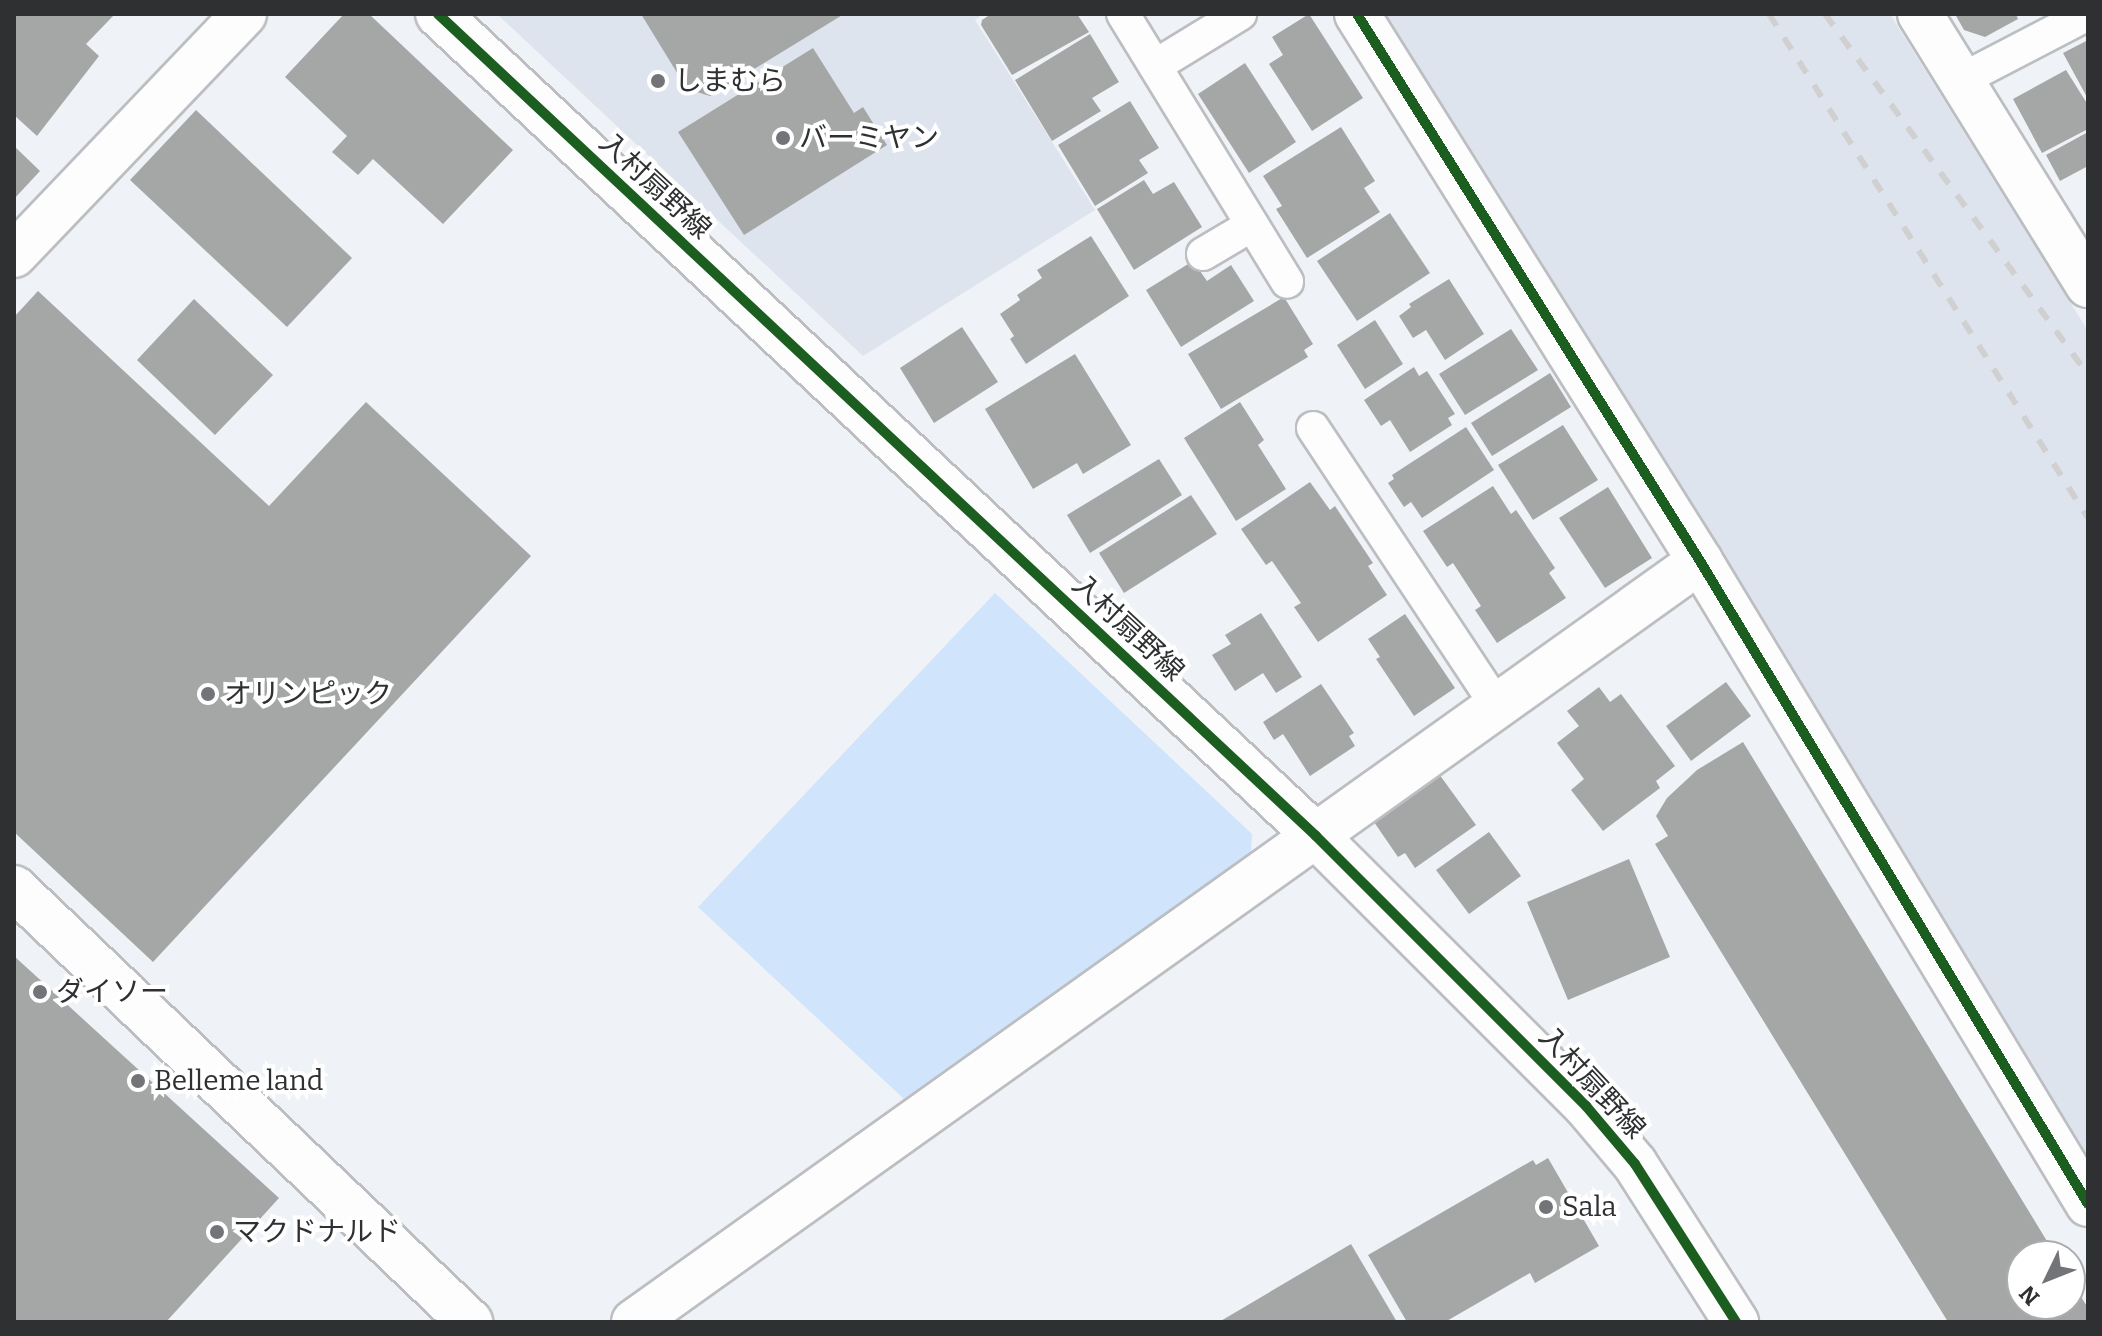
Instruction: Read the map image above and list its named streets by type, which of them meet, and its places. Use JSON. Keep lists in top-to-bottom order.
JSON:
{
  "streets": {
    "street": ["入村扇野線"]
  },
  "places": [
    "しまむら",
    "バーミヤン",
    "オリンピック",
    "ダイソー",
    "Belleme land",
    "Sala",
    "マクドナルド"
  ],
  "north": "bottom left"
}
